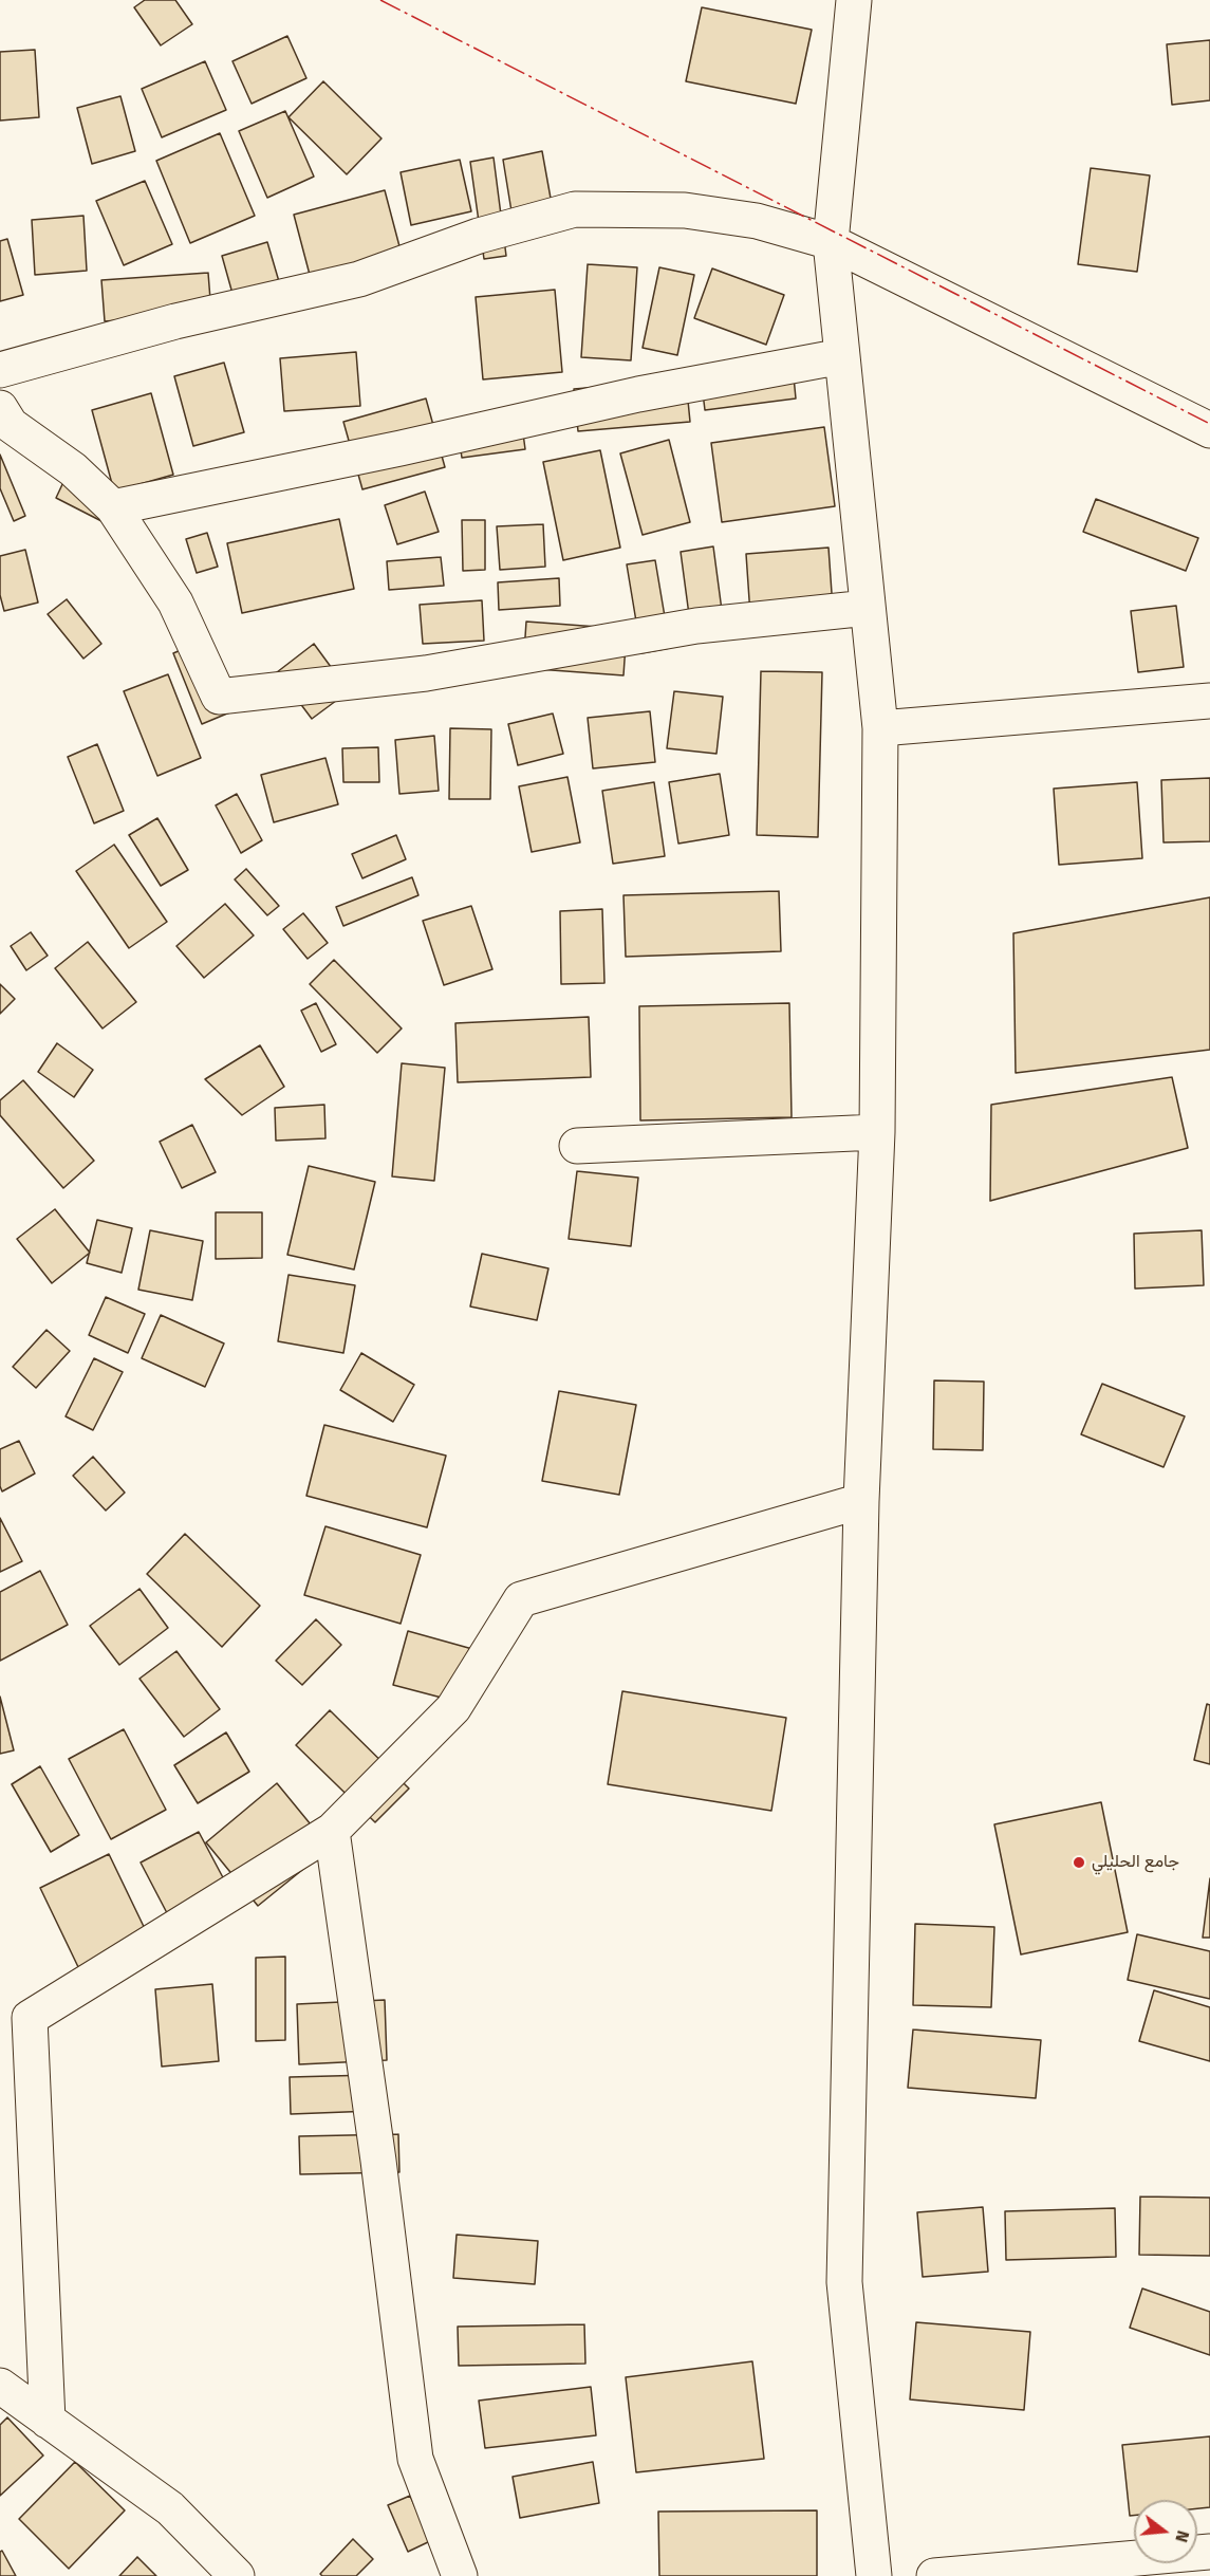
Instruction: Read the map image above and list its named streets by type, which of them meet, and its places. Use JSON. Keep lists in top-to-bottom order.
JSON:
{
  "places": ["جامع الحليلي"],
  "north": "right"
}
